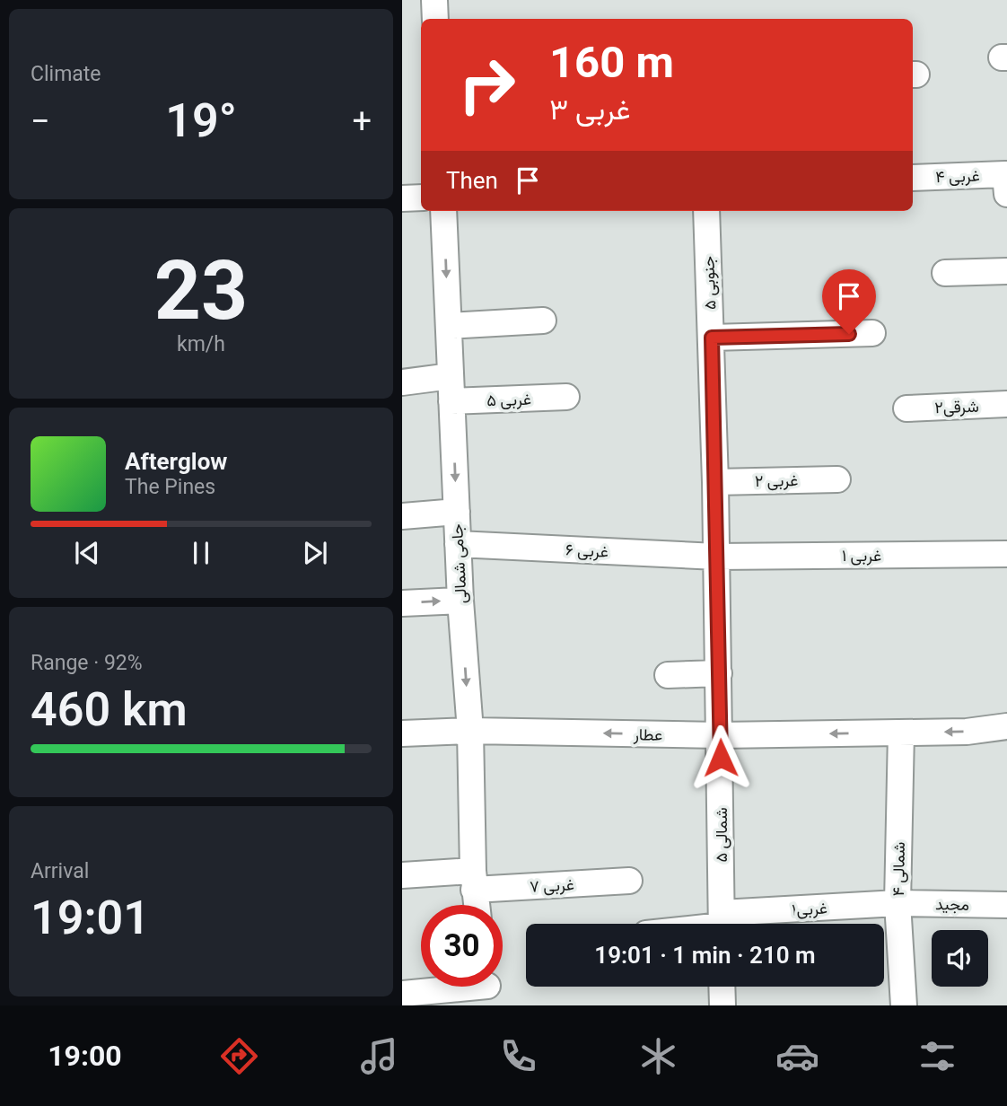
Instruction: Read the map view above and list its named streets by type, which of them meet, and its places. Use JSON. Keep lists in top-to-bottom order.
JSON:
{
  "streets": {
    "street": [
      "غربی ۴",
      "جنوبی ۵",
      "غربی ۵",
      "شرقی۲",
      "غربی ۲",
      "غربی ۶",
      "غربی ۱",
      "جامی شمالی",
      "عطار",
      "شمالی ۵",
      "شمالی ۴",
      "غربی ۷",
      "مجید",
      "غربی۱"
    ]
  },
  "crossings": [
    ["جنوبی ۵", "غربی ۲"],
    ["جنوبی ۵", "غربی ۶"],
    ["جنوبی ۵", "غربی ۱"],
    ["جنوبی ۵", "عطار"],
    ["جنوبی ۵", "شمالی ۵"],
    ["غربی ۵", "جامی شمالی"],
    ["غربی ۶", "غربی ۱"],
    ["غربی ۶", "جامی شمالی"],
    ["جامی شمالی", "عطار"],
    ["جامی شمالی", "غربی ۷"],
    ["عطار", "شمالی ۵"],
    ["عطار", "شمالی ۴"],
    ["شمالی ۴", "مجید"],
    ["شمالی ۴", "غربی۱"],
    ["مجید", "غربی۱"]
  ],
  "one_way": ["جامی شمالی", "عطار"],
  "page": {
    "tile": [
      "Climate",
      ["23", "km/h"],
      ["Range · 92%", "460 km"],
      ["Arrival", "19:01"]
    ],
    "turn": ["160 m", "غربی ۳"],
    "heat": ["−", "19°", "+"],
    "then": "Then",
    "song": ["Afterglow", "The Pines"],
    "limit": "30",
    "trip": "19:01 · 1 min · 210 m",
    "tabs": "19:00"
  }
}
